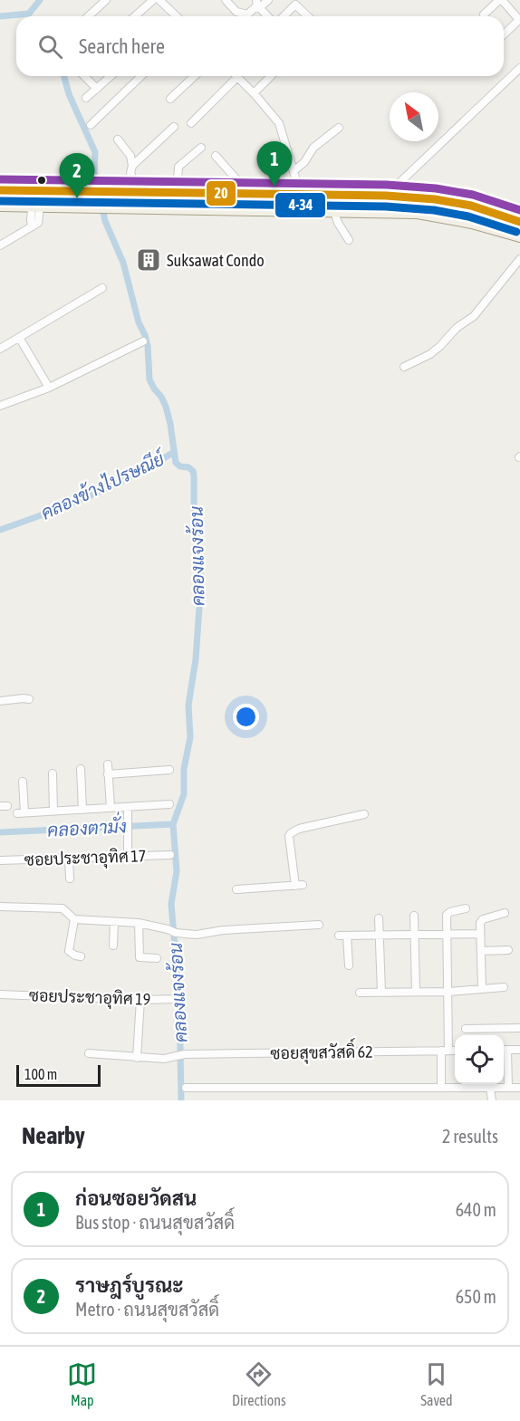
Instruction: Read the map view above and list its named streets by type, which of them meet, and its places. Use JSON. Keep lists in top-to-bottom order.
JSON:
{
  "streets": {
    "street": ["ซอยประชาอุทิศ 17", "ซอยประชาอุทิศ 19", "ซอยสุขสวัสดิ์ 62"]
  },
  "water": ["คลองข้างไปรษณีย์", "คลองแจงร้อน", "คลองตามั่ง"],
  "places": {
    "building": ["Suksawat Condo"]
  },
  "lines": ["transit line 20", "transit line 4-34"],
  "scale_bar": "100 m",
  "north": "top left",
  "page": {
    "search": "Search here",
    "pins": ["1", "2"],
    "scale": "100 m",
    "heading": ["Nearby", "2 results"],
    "list": [
      {
        "mark": "1",
        "name": "ก่อนซอยวัดสน",
        "note": "Bus stop · ถนนสุขสวัสดิ์",
        "value": "640 m"
      },
      {
        "mark": "2",
        "name": "ราษฎร์บูรณะ",
        "note": "Metro · ถนนสุขสวัสดิ์",
        "value": "650 m"
      }
    ],
    "nav": ["Map", "Directions", "Saved"]
  }
}
